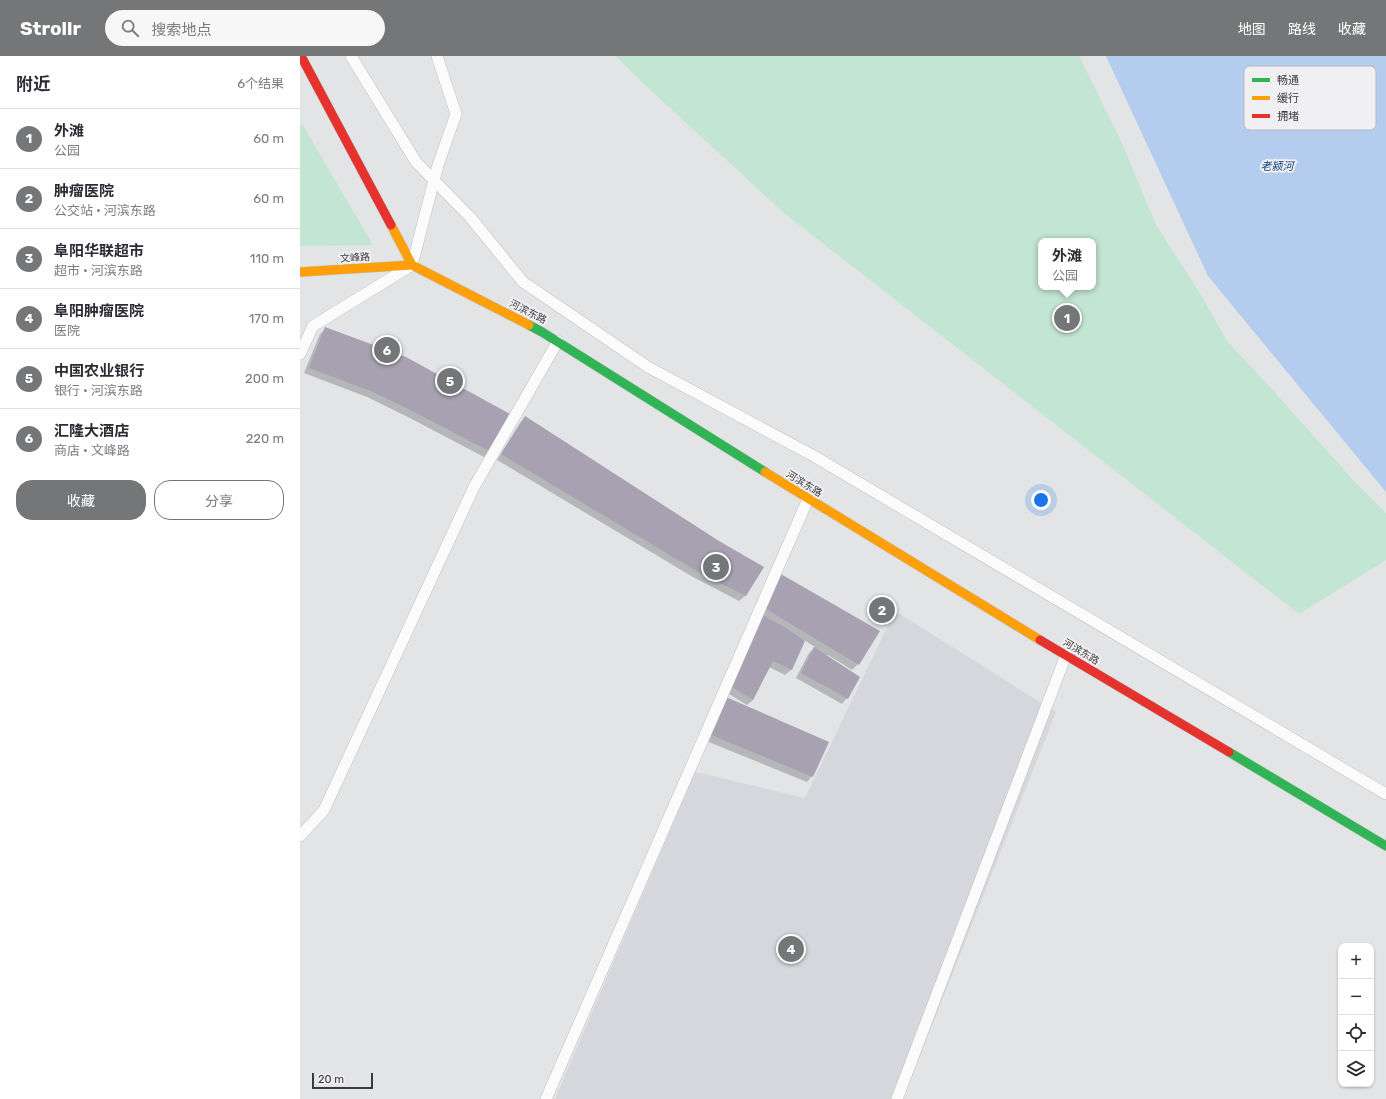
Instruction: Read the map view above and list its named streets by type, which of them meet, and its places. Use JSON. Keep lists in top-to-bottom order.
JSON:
{
  "streets": {
    "main road": ["文峰路", "河滨东路"]
  },
  "crossings": [
    ["文峰路", "河滨东路"]
  ],
  "water": ["老颍河"],
  "legend": ["畅通", "缓行", "拥堵"],
  "scale_bar": "20 m",
  "page": {
    "header": "Strollr",
    "search": "搜索地点",
    "nav": ["地图", "路线", "收藏"],
    "heading": ["附近", "6个结果"],
    "list": [
      {
        "mark": "1",
        "name": "外滩",
        "note": "公园",
        "value": "60 m"
      },
      {
        "mark": "2",
        "name": "肿瘤医院",
        "note": "公交站 · 河滨东路",
        "value": "60 m"
      },
      {
        "mark": "3",
        "name": "阜阳华联超市",
        "note": "超市 · 河滨东路",
        "value": "110 m"
      },
      {
        "mark": "4",
        "name": "阜阳肿瘤医院",
        "note": "医院",
        "value": "170 m"
      },
      {
        "mark": "5",
        "name": "中国农业银行",
        "note": "银行 · 河滨东路",
        "value": "200 m"
      },
      {
        "mark": "6",
        "name": "汇隆大酒店",
        "note": "商店 · 文峰路",
        "value": "220 m"
      }
    ],
    "popup": ["外滩", "公园"],
    "pins": [
      "1",
      "6",
      "5",
      "3",
      "2",
      "4"
    ],
    "buttons": ["收藏", "分享"],
    "map_buttons": ["+", "−"],
    "scale": "20 m"
  }
}
